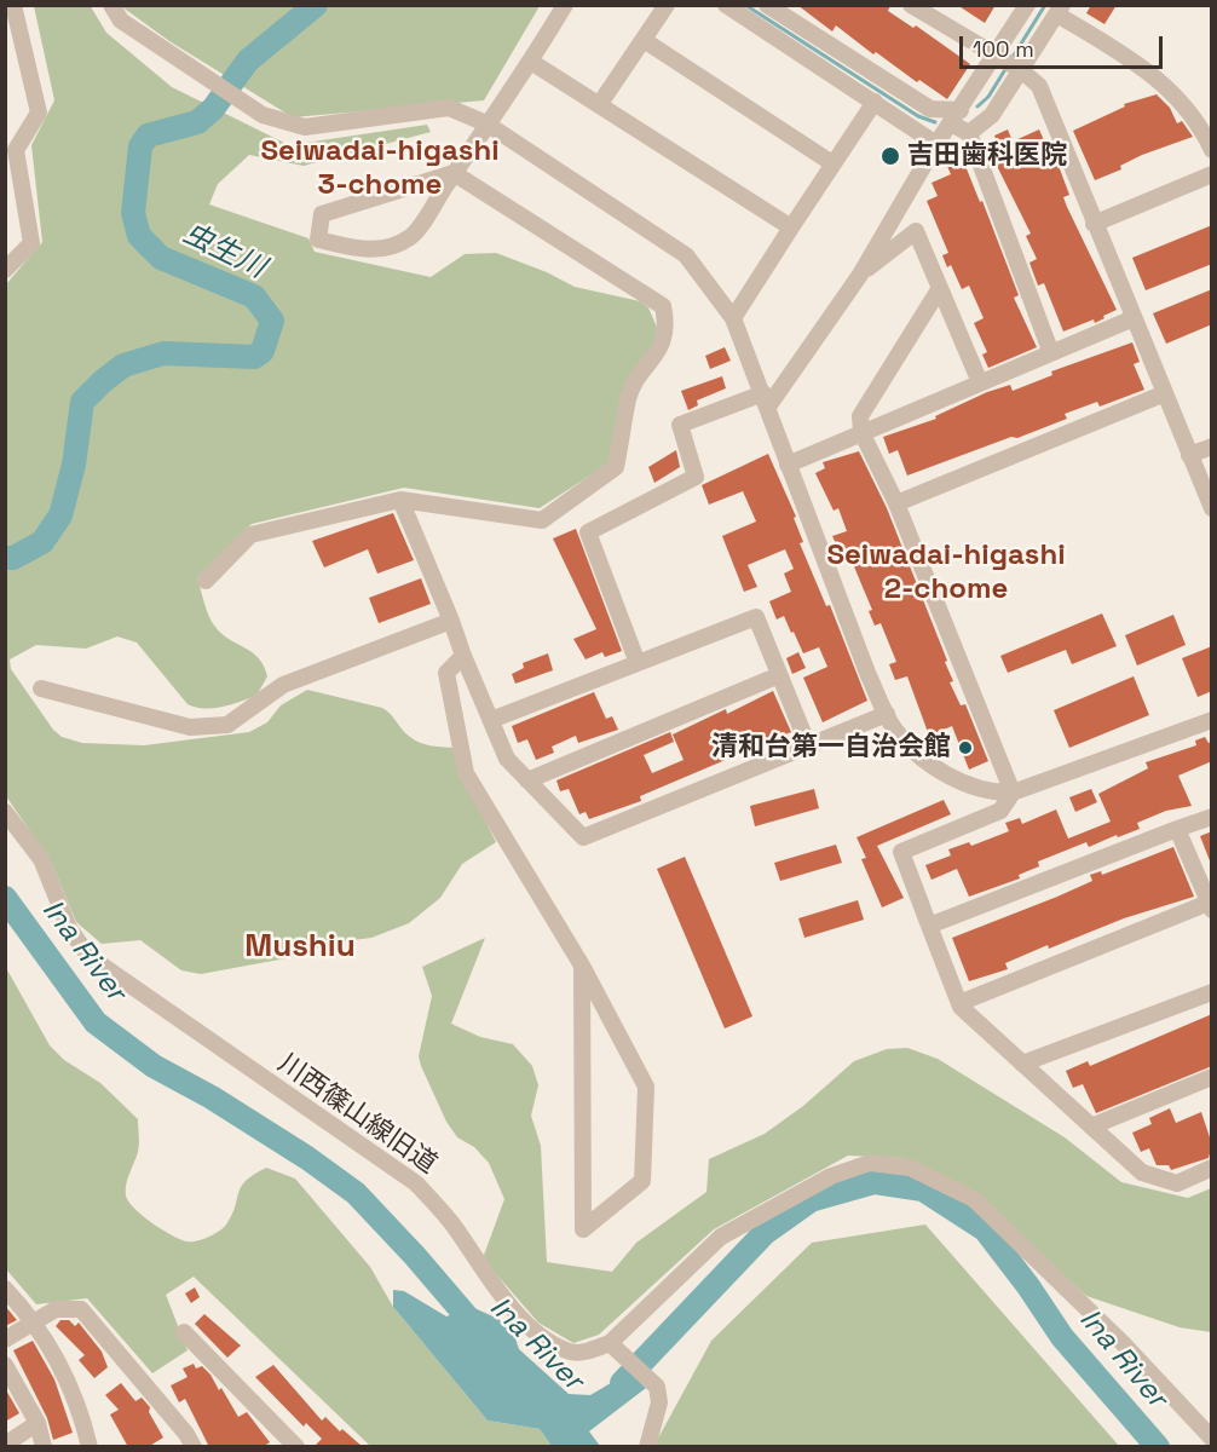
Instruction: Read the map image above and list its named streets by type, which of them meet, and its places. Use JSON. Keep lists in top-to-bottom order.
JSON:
{
  "streets": {
    "street": ["川西篠山線旧道"]
  },
  "districts": ["Seiwadai-higashi 3-chome", "Seiwadai-higashi 2-chome", "Mushiu"],
  "water": ["虫生川", "Ina River"],
  "places": ["吉田歯科医院", "清和台第一自治会館"],
  "scale_bar": "100 m"
}
